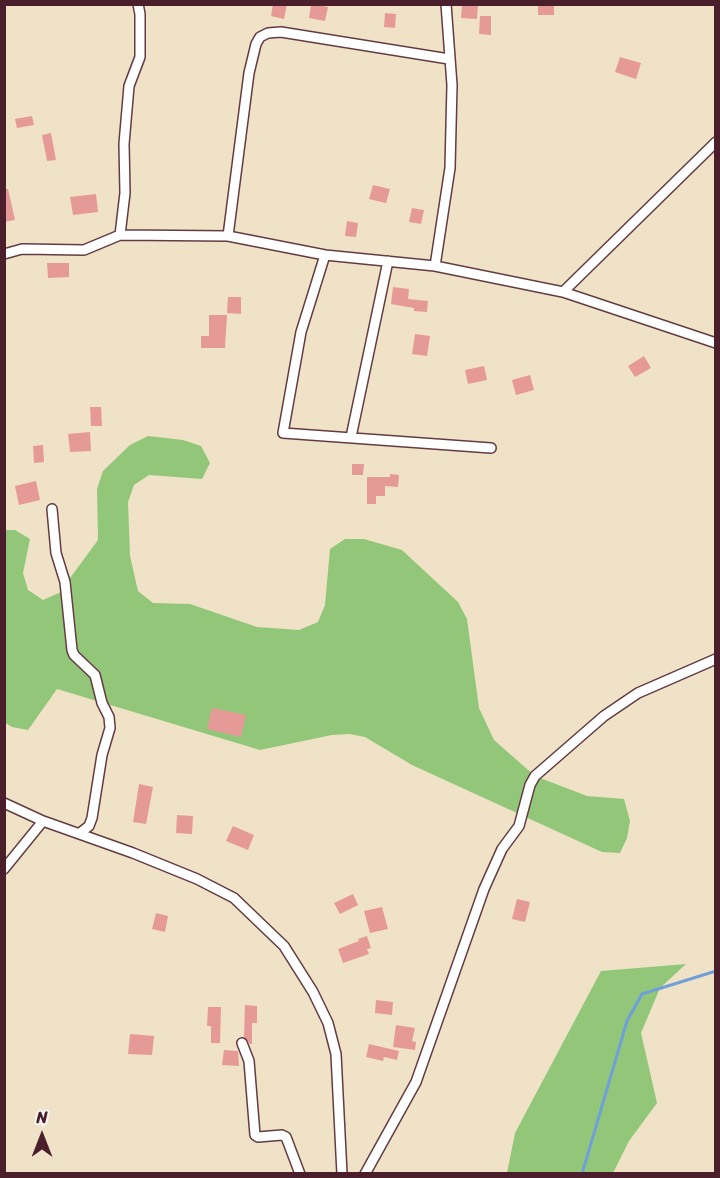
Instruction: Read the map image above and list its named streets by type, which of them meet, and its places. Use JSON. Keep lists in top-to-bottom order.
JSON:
{
  "north": "top"
}
